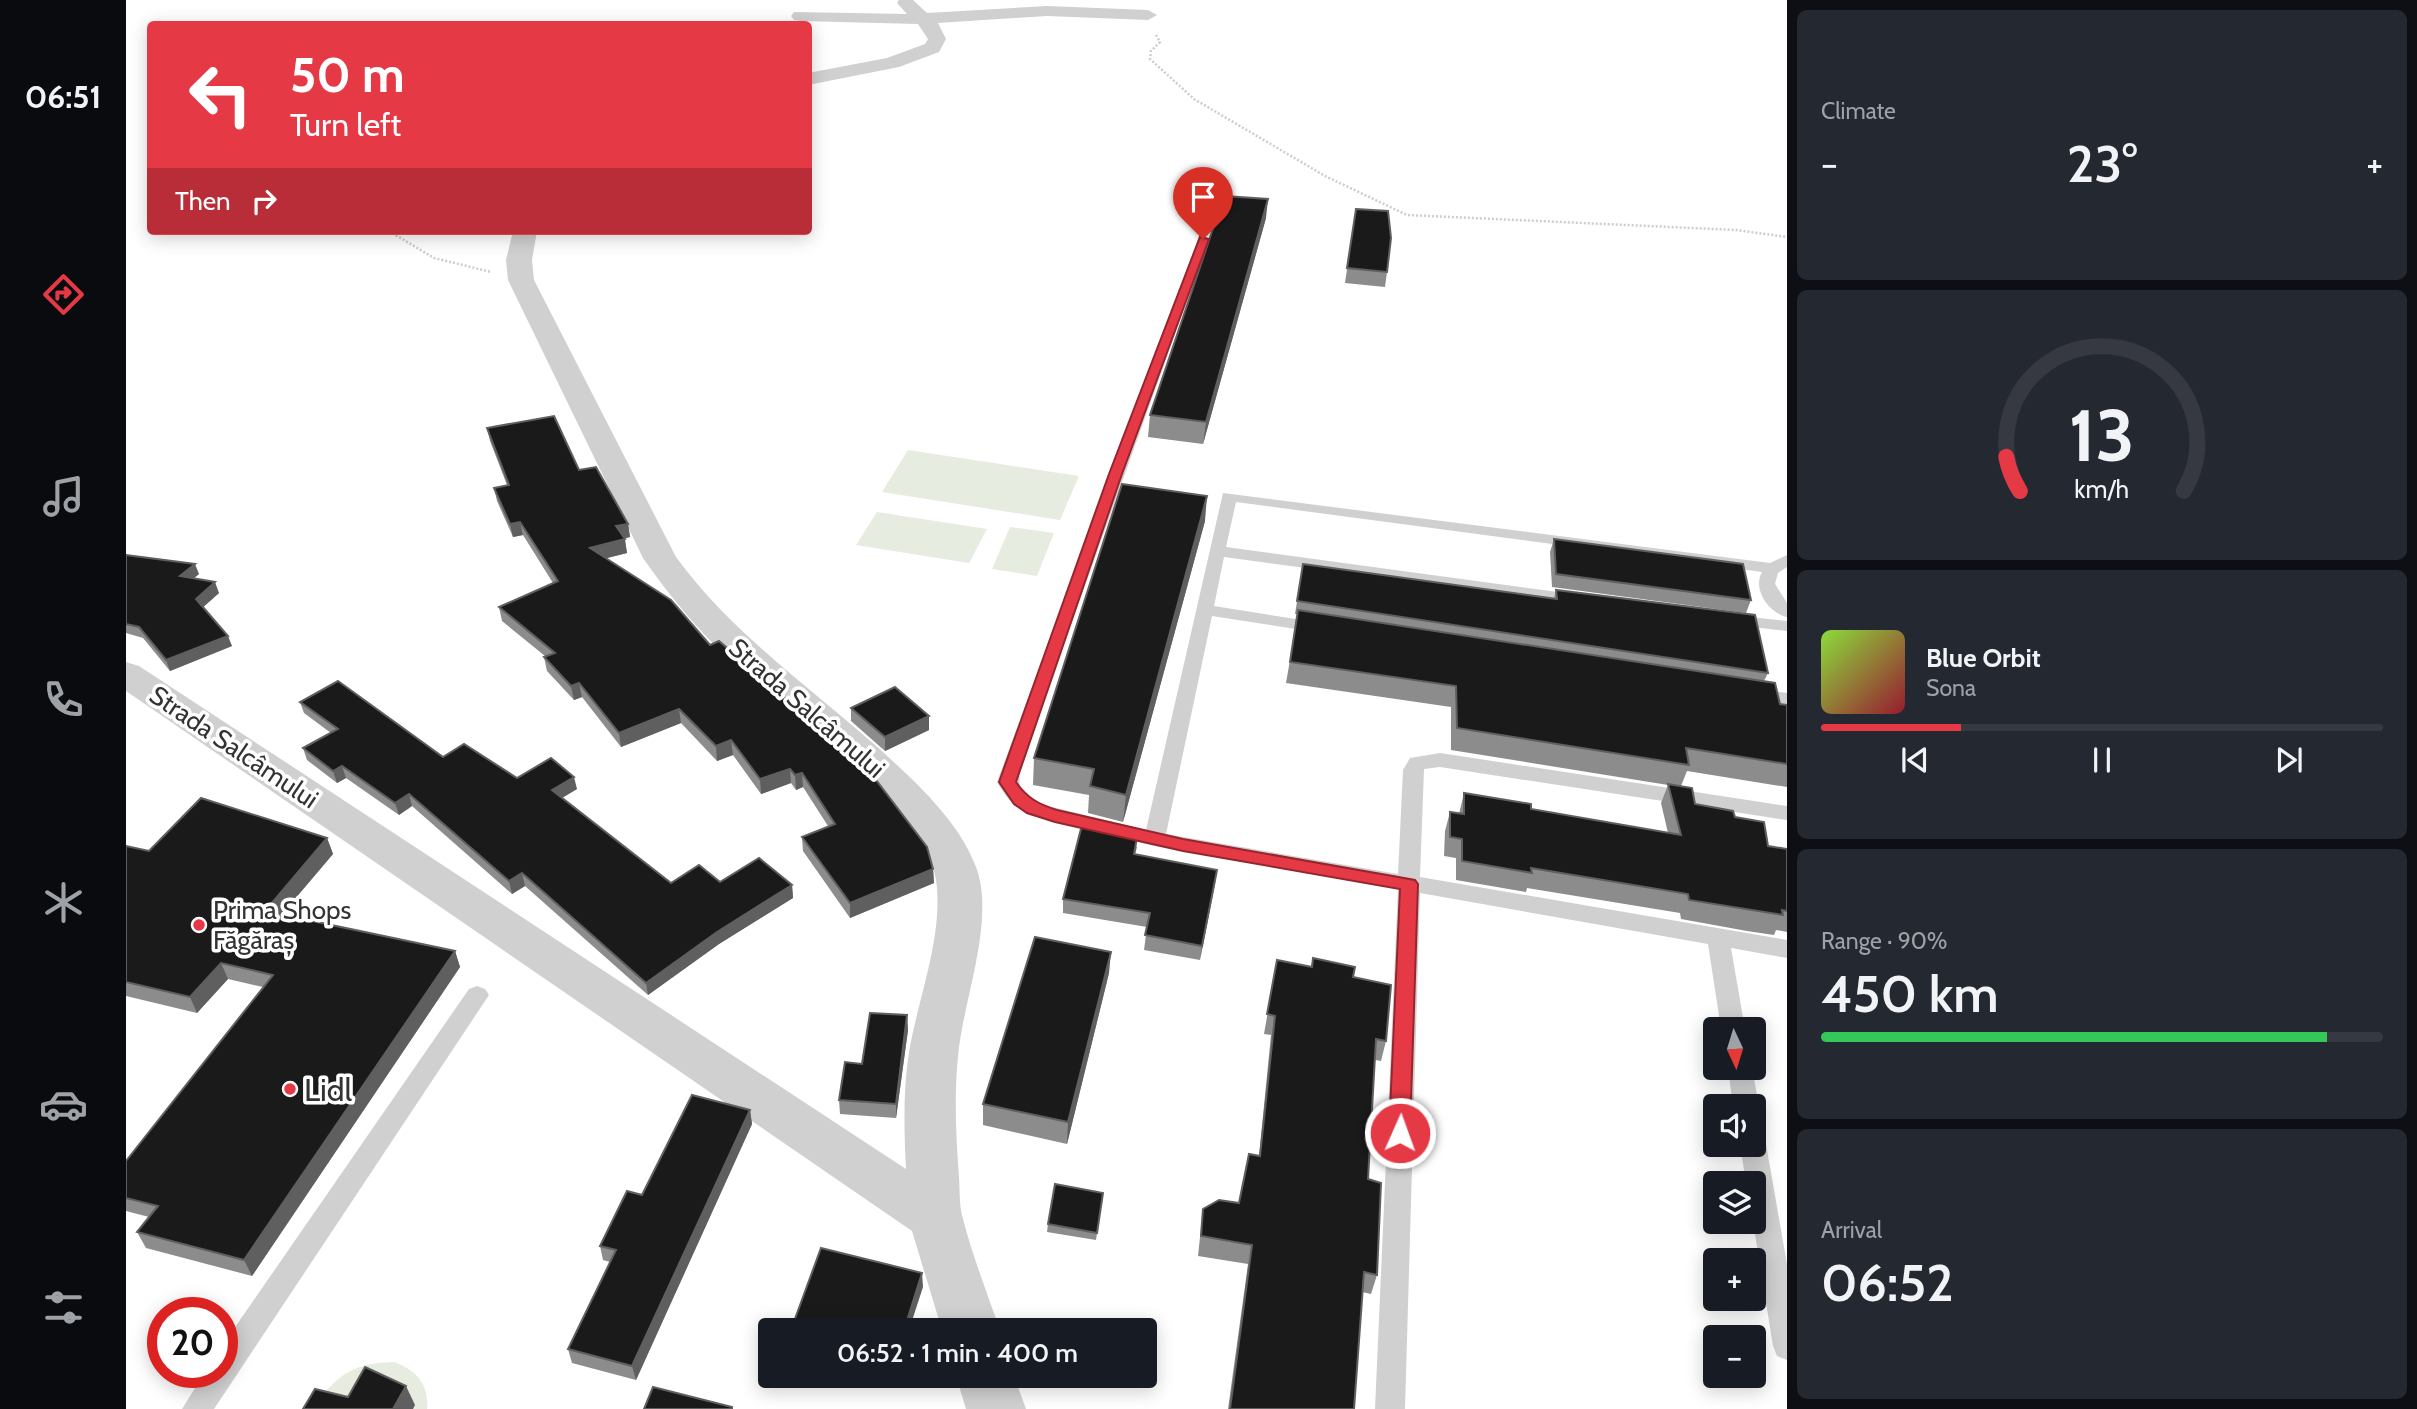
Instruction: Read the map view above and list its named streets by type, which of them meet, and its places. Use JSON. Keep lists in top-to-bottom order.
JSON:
{
  "streets": {
    "street": ["Strada Salcâmului"]
  },
  "places": ["Prima Shops Făgăraș", "Lidl"],
  "north": "bottom",
  "page": {
    "tabs": "06:51",
    "tile": [
      "Climate",
      ["Range · 90%", "450 km"],
      ["Arrival", "06:52"]
    ],
    "turn": ["50 m", "Turn left"],
    "heat": ["−", "23°", "+"],
    "then": "Then",
    "song": ["Blue Orbit", "Sona"],
    "map_buttons": ["+", "−"],
    "limit": "20",
    "trip": "06:52 · 1 min · 400 m",
    "gauge": ["13", "km/h"]
  }
}
